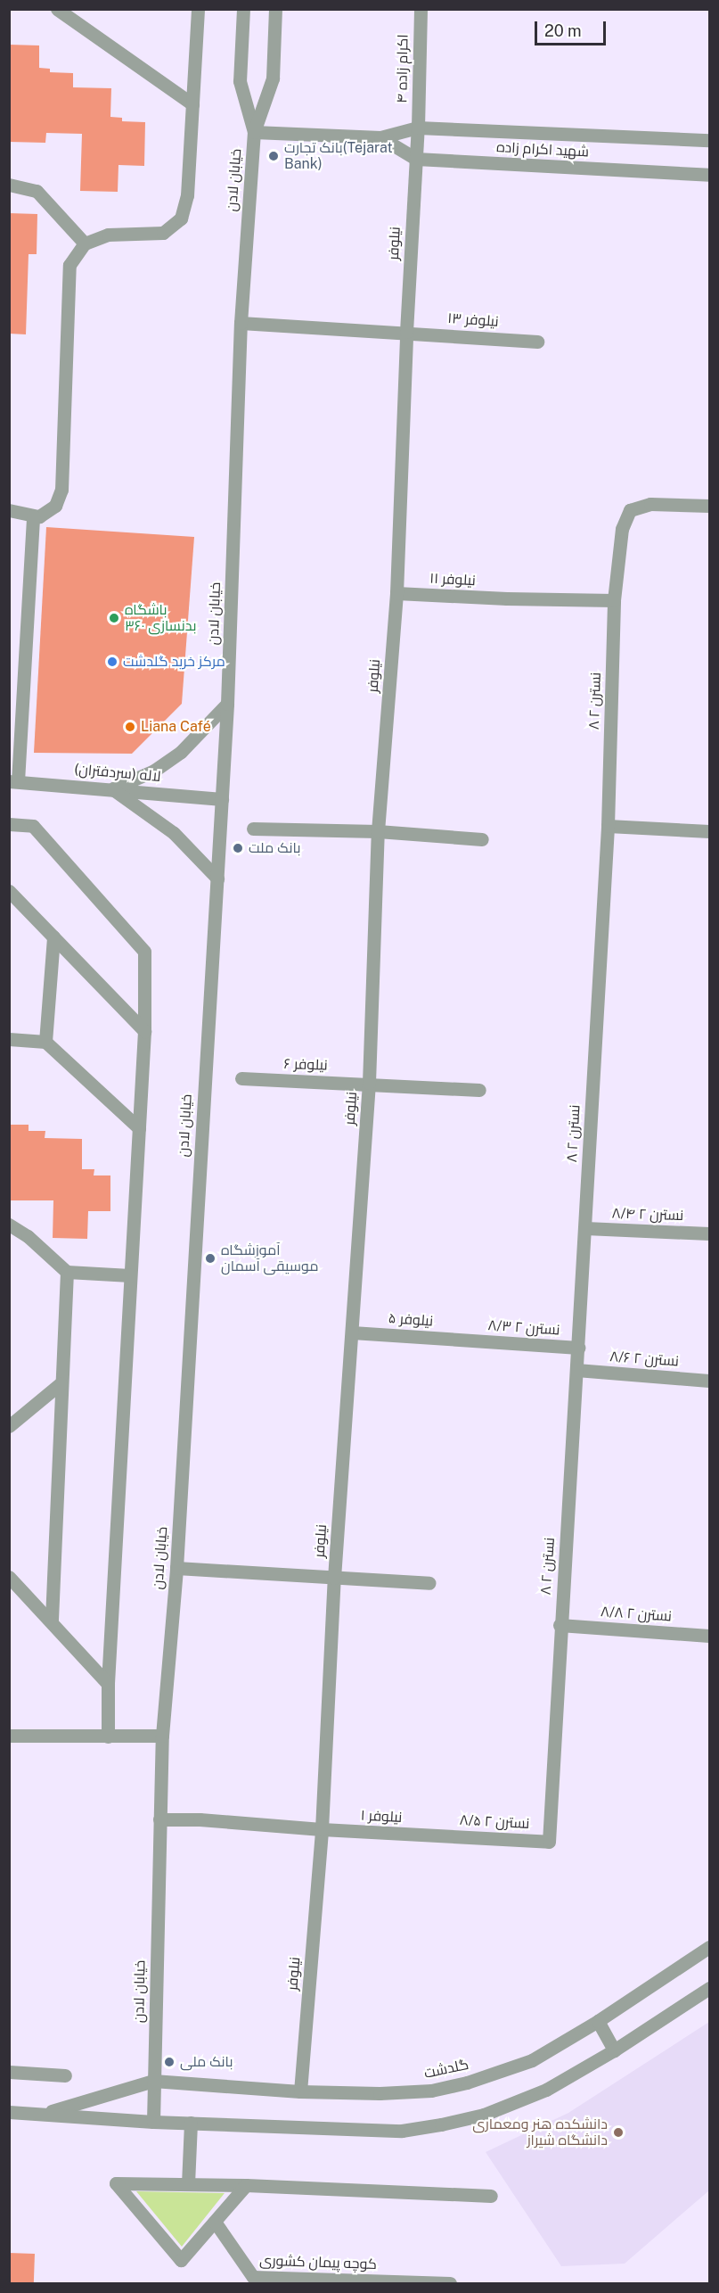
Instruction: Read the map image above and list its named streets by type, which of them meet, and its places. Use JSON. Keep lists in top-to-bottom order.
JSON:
{
  "streets": {
    "street": [
      "۴ اکرام زاده",
      "شهید اکرام زاده",
      "خیابان لادن",
      "نیلوفر",
      "۱۳ نیلوفر",
      "۱۱ نیلوفر",
      "۸ نسترن ۲",
      "لاله (سردفتران)",
      "۶ نیلوفر",
      "۸/۴ نسترن ۲",
      "۵ نیلوفر",
      "۸/۳ نسترن ۲",
      "۸/۶ نسترن ۲",
      "۸/۸ نسترن ۲",
      "۱ نیلوفر",
      "۸/۵ نسترن ۲",
      "گلدشت",
      "کوچه پیمان کشوری"
    ]
  },
  "crossings": [
    ["۴ اکرام زاده", "شهید اکرام زاده"],
    ["۴ اکرام زاده", "نیلوفر"],
    ["شهید اکرام زاده", "خیابان لادن"],
    ["شهید اکرام زاده", "نیلوفر"],
    ["خیابان لادن", "۱۳ نیلوفر"],
    ["خیابان لادن", "لاله (سردفتران)"],
    ["خیابان لادن", "۱ نیلوفر"],
    ["خیابان لادن", "گلدشت"],
    ["نیلوفر", "۱۳ نیلوفر"],
    ["نیلوفر", "۱۱ نیلوفر"],
    ["نیلوفر", "۶ نیلوفر"],
    ["نیلوفر", "۵ نیلوفر"],
    ["نیلوفر", "۱ نیلوفر"],
    ["نیلوفر", "گلدشت"],
    ["۱۱ نیلوفر", "۸ نسترن ۲"],
    ["۸ نسترن ۲", "۸/۴ نسترن ۲"],
    ["۸ نسترن ۲", "۸/۳ نسترن ۲"],
    ["۸ نسترن ۲", "۸/۶ نسترن ۲"],
    ["۸ نسترن ۲", "۸/۸ نسترن ۲"],
    ["۸ نسترن ۲", "۸/۵ نسترن ۲"],
    ["۵ نیلوفر", "۸/۳ نسترن ۲"],
    ["۱ نیلوفر", "۸/۵ نسترن ۲"]
  ],
  "places": [
    "بانک تجارت(Tejarat Bank)",
    "باشگاه بدنسازی ۳۶۰",
    "مرکز خرید گلدشت",
    "Liana Café",
    "بانک ملت",
    "آموزشگاه موسیقی آسمان",
    "بانک ملی",
    "دانشکده هنر‌ ومعماری دانشگاه شیراز"
  ],
  "scale_bar": "20 m"
}
